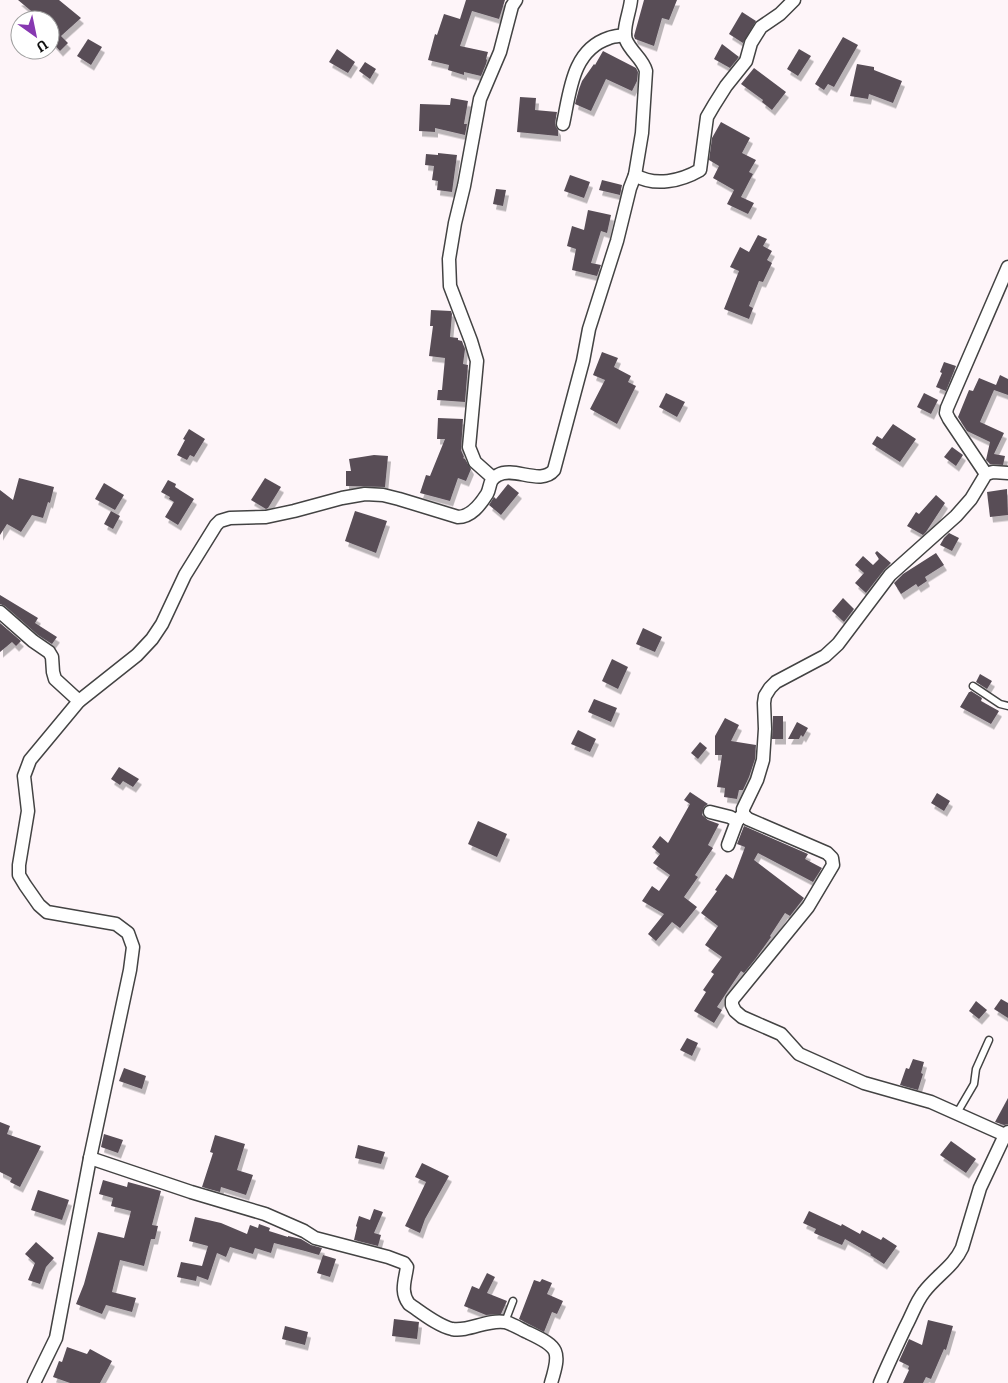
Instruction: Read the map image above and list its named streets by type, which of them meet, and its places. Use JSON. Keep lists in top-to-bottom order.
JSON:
{
  "north": "bottom right"
}
